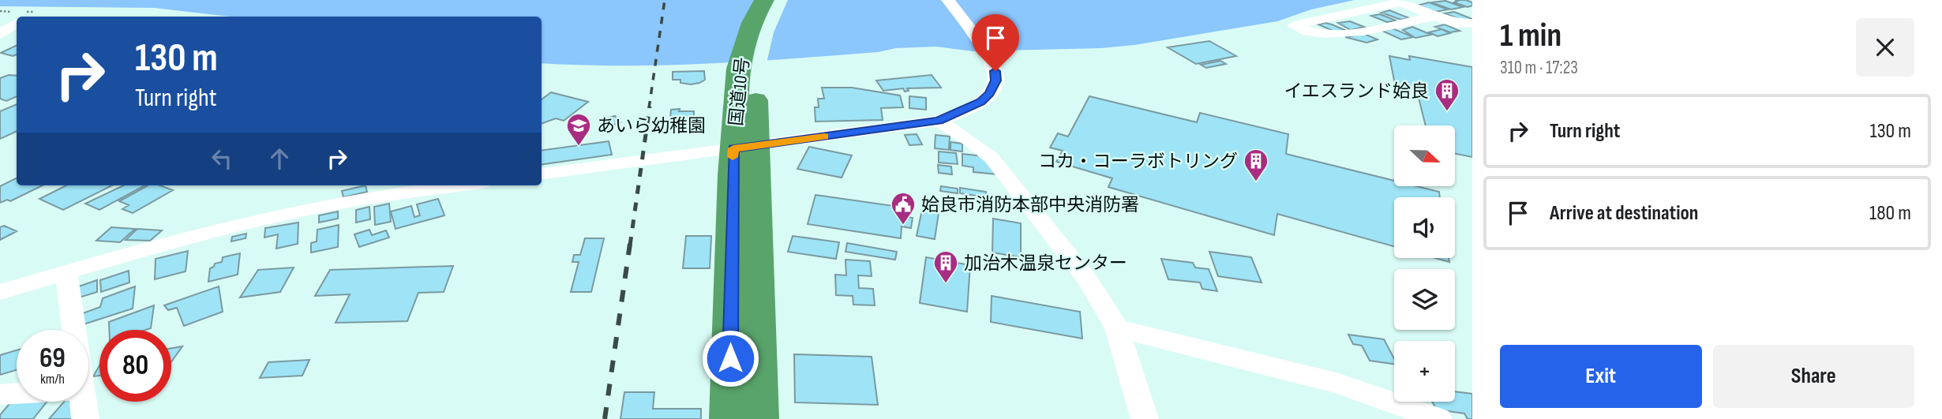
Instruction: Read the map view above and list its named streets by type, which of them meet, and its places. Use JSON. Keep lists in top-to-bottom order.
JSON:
{
  "streets": {
    "highway": ["国道10号"]
  },
  "places": {
    "building": ["イエスランド姶良", "コカ・コーラボトリング", "加治木温泉センター"],
    "school or university": ["あいら幼稚園"],
    "public building": ["姶良市消防本部中央消防署"]
  },
  "north": "right",
  "page": {
    "heading": ["1 min", "310 m · 17:23"],
    "turn": ["130 m", "Turn right"],
    "list": [
      {
        "name": "Turn right",
        "value": "130 m"
      },
      {
        "name": "Arrive at destination",
        "value": "180 m"
      }
    ],
    "map_buttons": "+",
    "speed": "69 km/h",
    "limit": "80",
    "buttons": ["Exit", "Share"]
  }
}
